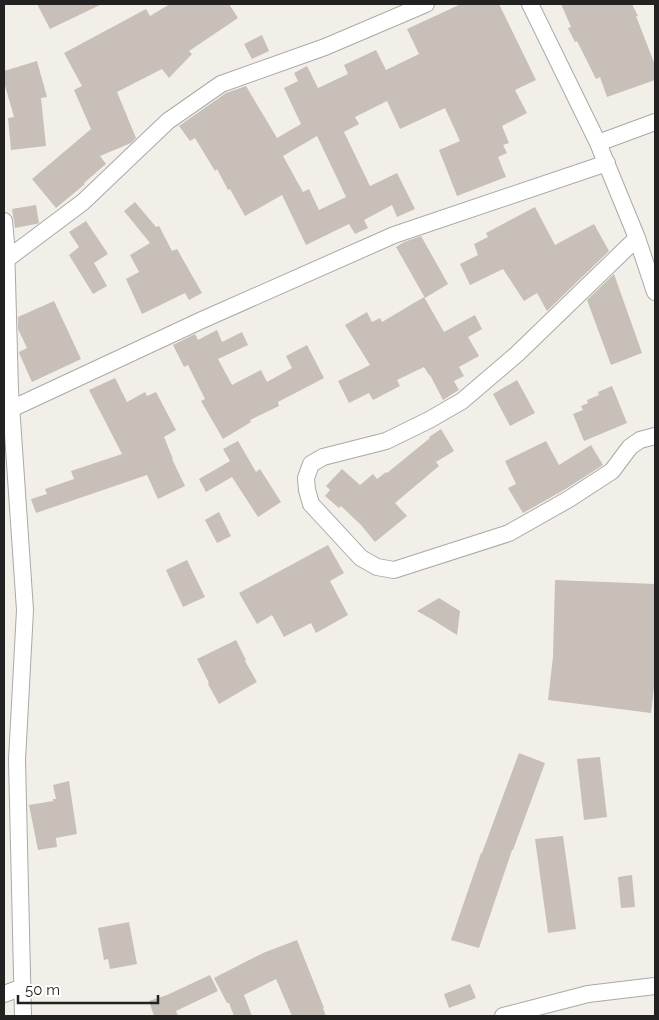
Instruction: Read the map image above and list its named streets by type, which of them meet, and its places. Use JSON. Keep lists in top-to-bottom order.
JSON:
{
  "scale_bar": "50 m"
}
